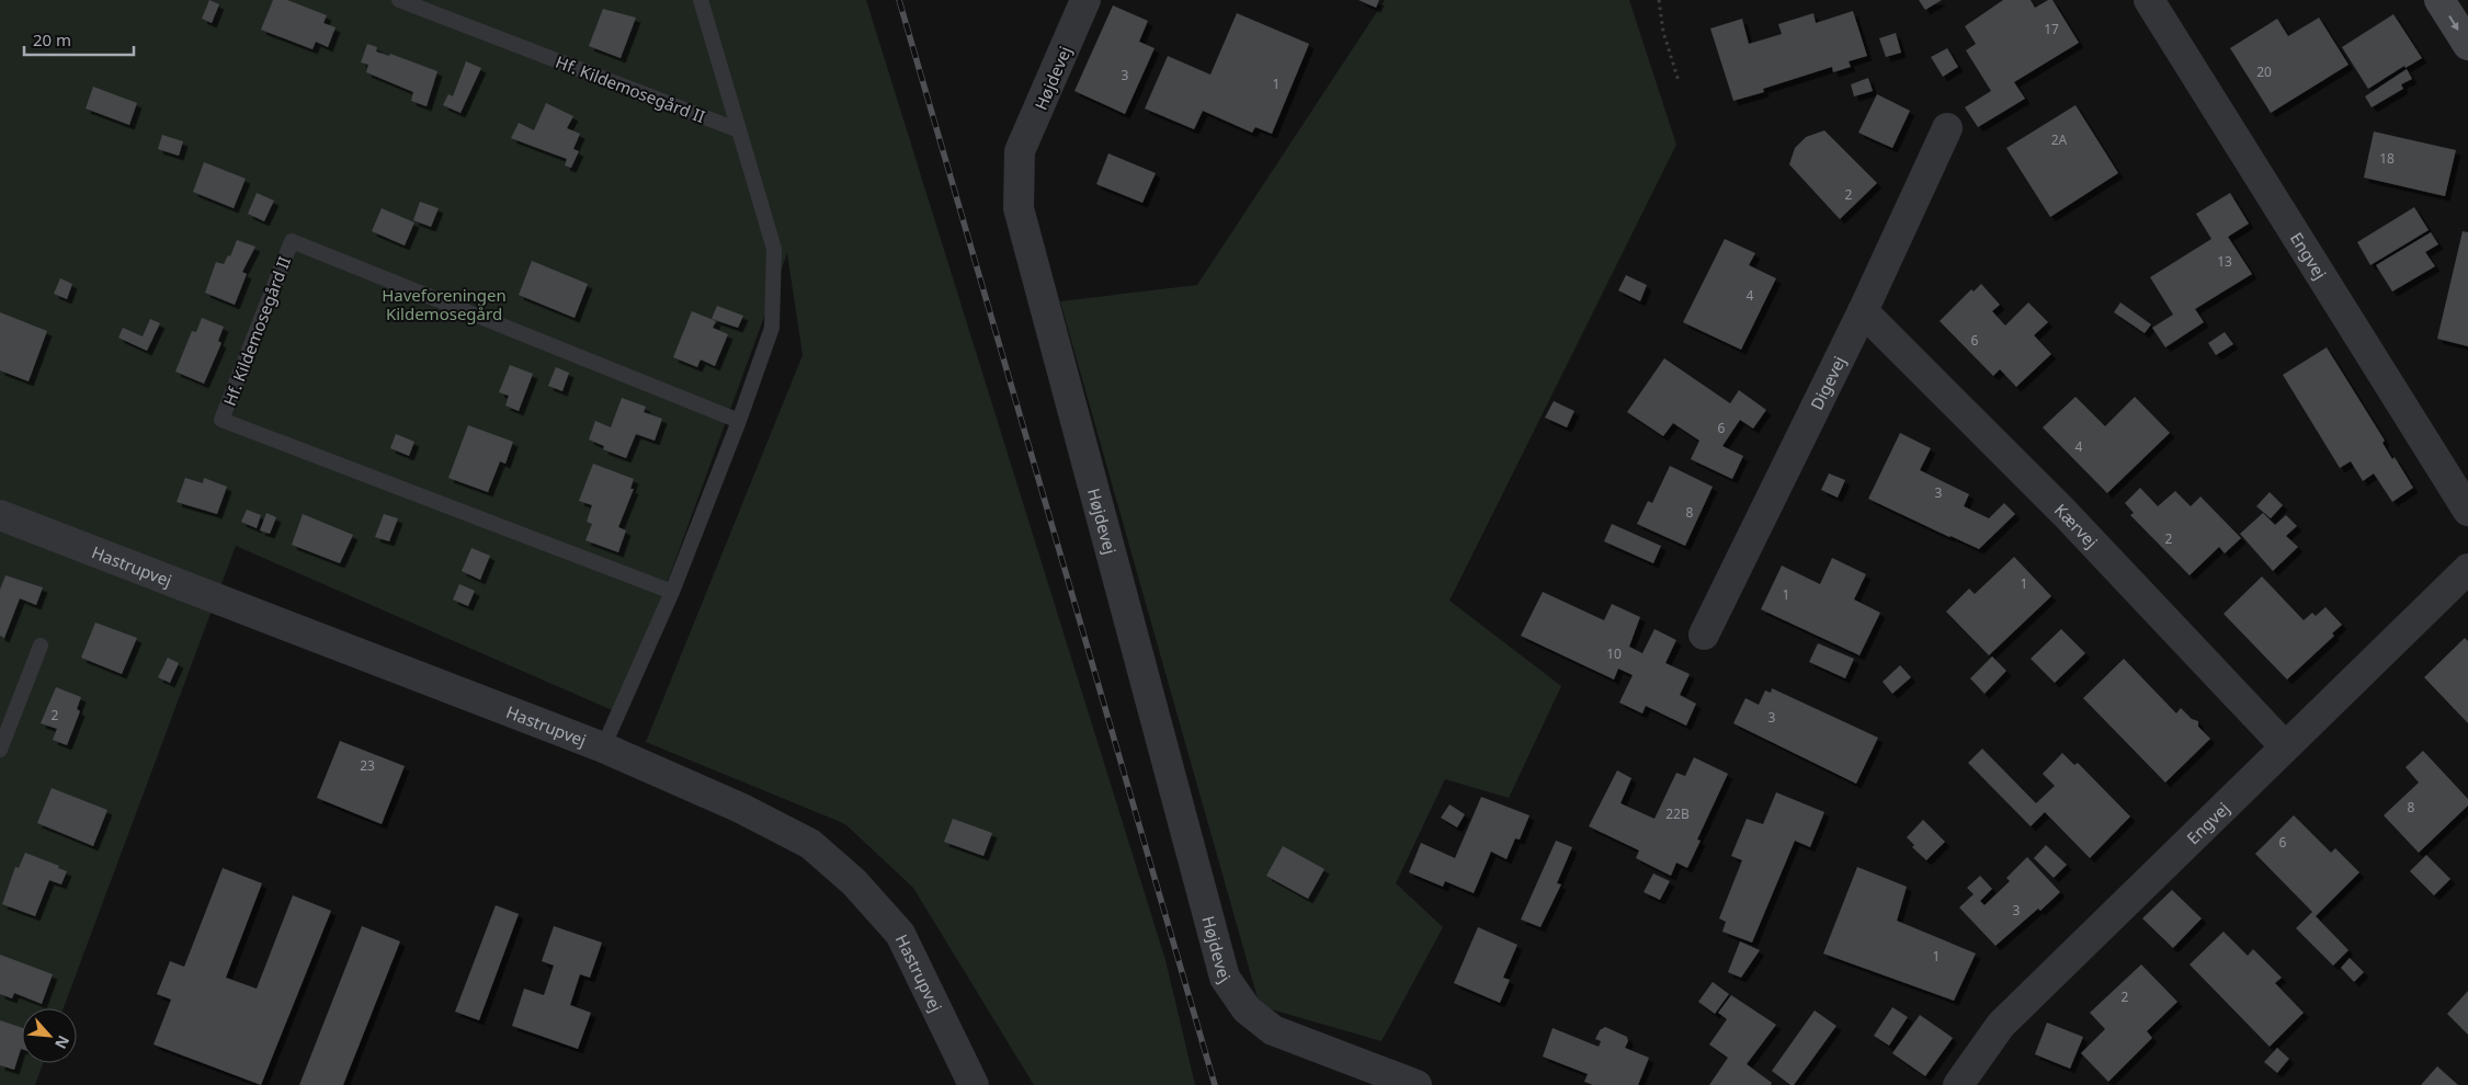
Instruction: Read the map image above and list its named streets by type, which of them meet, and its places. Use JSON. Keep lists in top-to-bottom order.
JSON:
{
  "streets": {
    "street": [
      "Højdevej",
      "Engvej",
      "Digevej",
      "Kærvej",
      "Hastrupvej"
    ],
    "lane": ["Hf. Kildemosegård II"]
  },
  "crossings": [
    ["Hf. Kildemosegård II", "Hastrupvej"],
    ["Engvej", "Kærvej"],
    ["Digevej", "Kærvej"]
  ],
  "parks": ["Haveforeningen Kildemosegård"],
  "house_numbers": [
    "17",
    "20",
    "3",
    "1",
    "2A",
    "18",
    "2",
    "13",
    "4",
    "6",
    "6",
    "4",
    "3",
    "8",
    "2",
    "1",
    "1",
    "10",
    "2",
    "3",
    "23",
    "8",
    "22B",
    "6",
    "3",
    "1",
    "2"
  ],
  "scale_bar": "20 m",
  "north": "bottom right"
}
